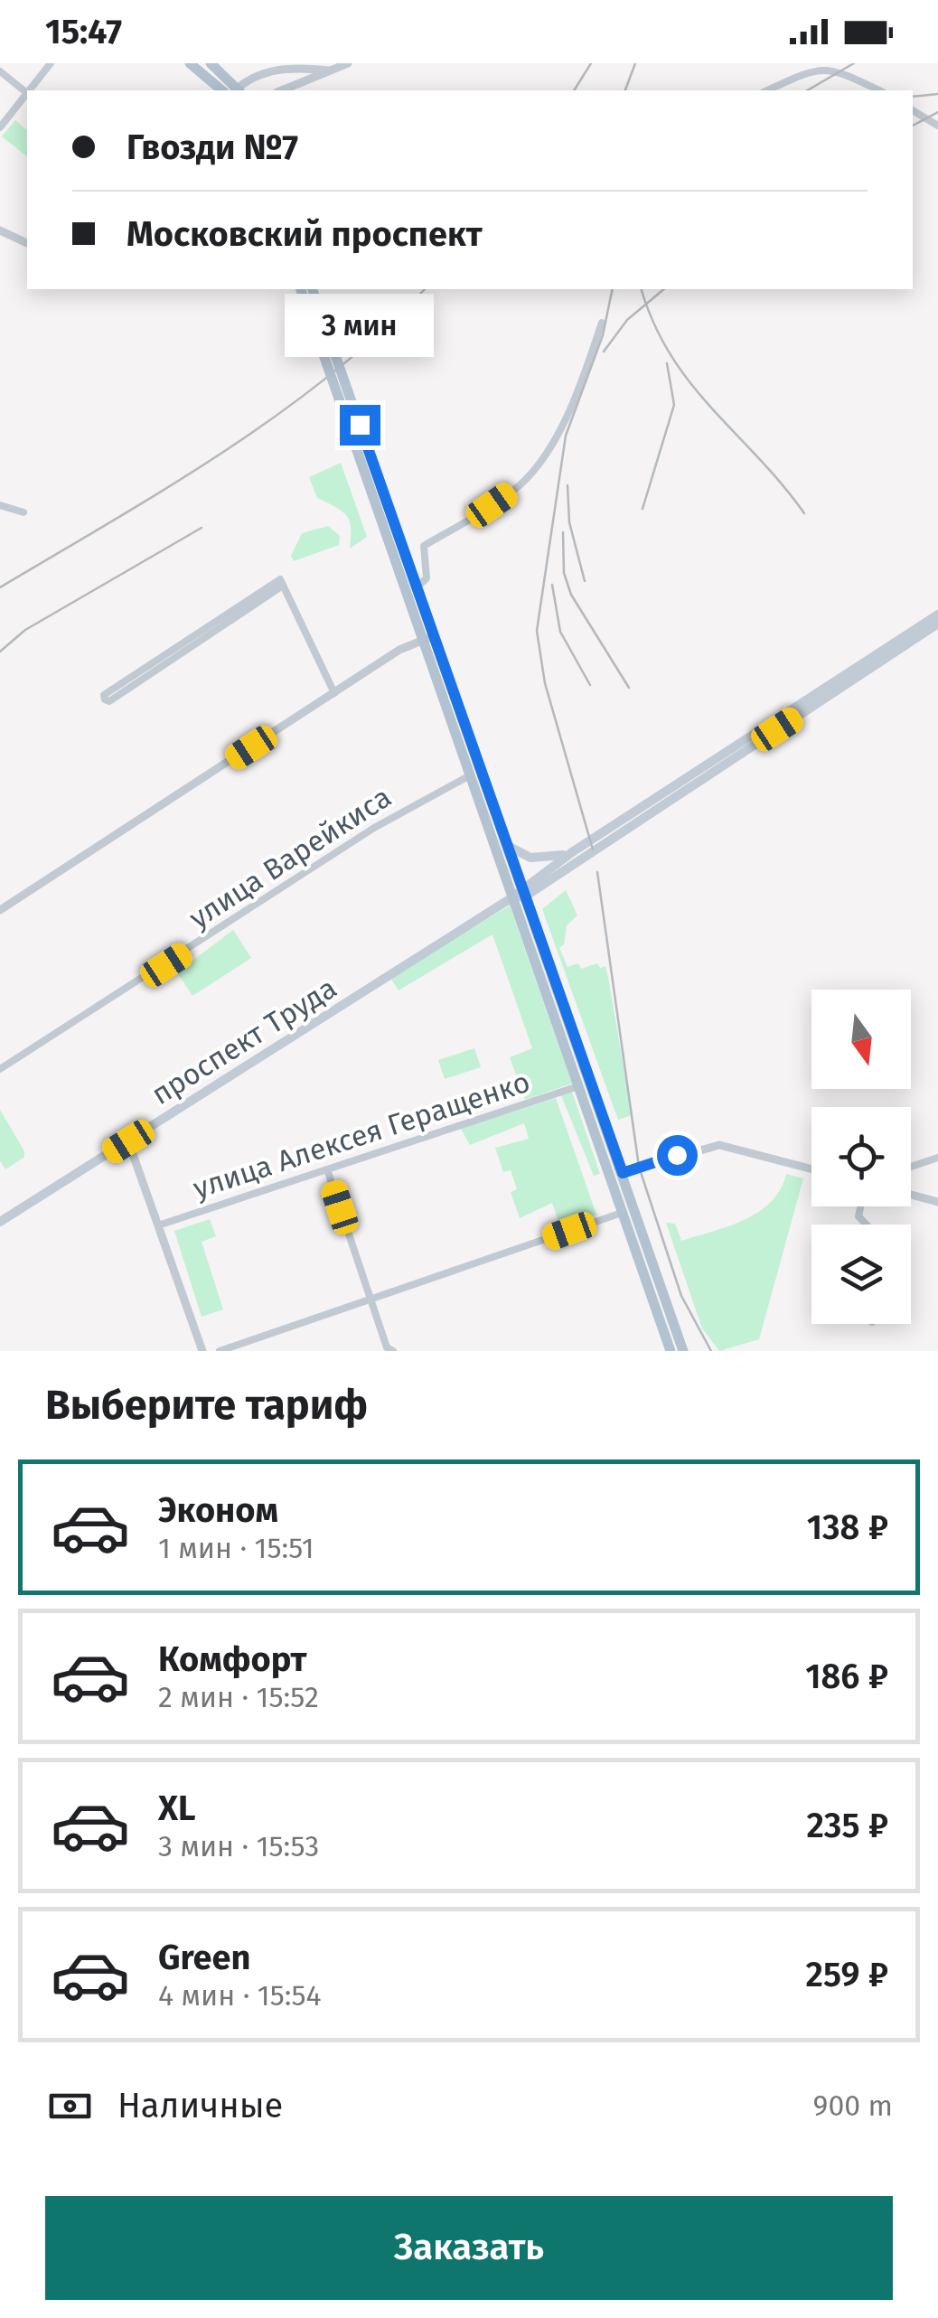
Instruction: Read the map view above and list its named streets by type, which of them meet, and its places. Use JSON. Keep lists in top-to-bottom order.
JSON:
{
  "streets": {
    "main road": ["проспект Труда"],
    "street": ["улица Варейкиса", "улица Алексея Геращенко"]
  },
  "north": "bottom",
  "page": {
    "status": "15:47",
    "banner": ["Гвозди №7", "Московский проспект"],
    "bubble": "3 мин",
    "heading": "Выберите тариф",
    "list": [
      {
        "name": "Эконом",
        "note": "1 мин · 15:51",
        "value": "138 ₽"
      },
      {
        "name": "Комфорт",
        "note": "2 мин · 15:52",
        "value": "186 ₽"
      },
      {
        "name": "XL",
        "note": "3 мин · 15:53",
        "value": "235 ₽"
      },
      {
        "name": "Green",
        "note": "4 мин · 15:54",
        "value": "259 ₽"
      }
    ],
    "pay": ["Наличные", "900 m"],
    "buttons": "Заказать"
  }
}
